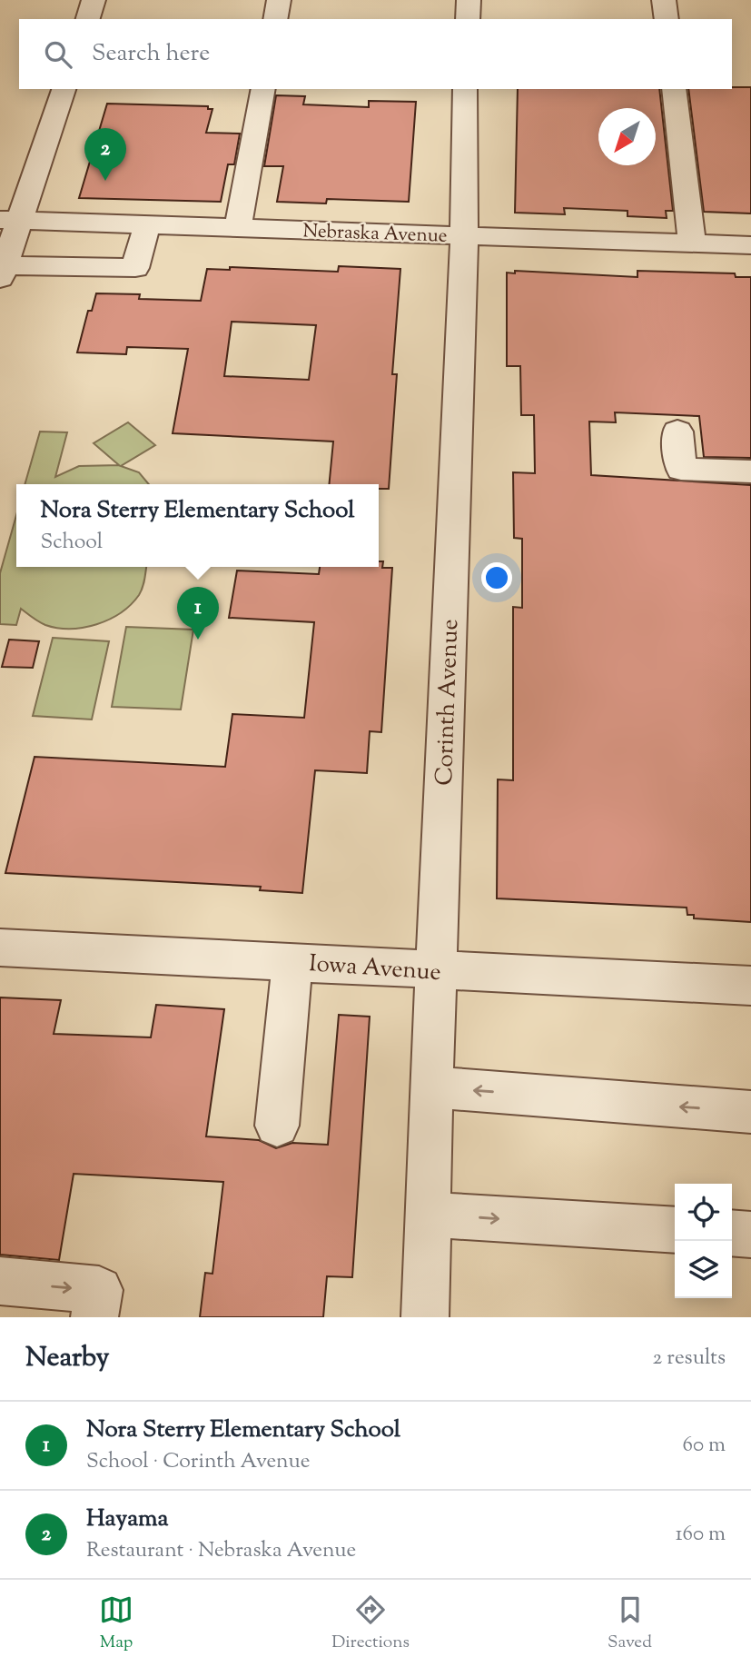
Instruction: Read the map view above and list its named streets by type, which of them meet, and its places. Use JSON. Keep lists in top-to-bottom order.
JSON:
{
  "streets": {
    "street": ["Nebraska Avenue", "Corinth Avenue", "Iowa Avenue"]
  },
  "crossings": [
    ["Nebraska Avenue", "Corinth Avenue"],
    ["Corinth Avenue", "Iowa Avenue"]
  ],
  "north": "bottom left",
  "page": {
    "search": "Search here",
    "pins": ["2", "1"],
    "popup": ["Nora Sterry Elementary School", "School"],
    "heading": ["Nearby", "2 results"],
    "list": [
      {
        "mark": "1",
        "name": "Nora Sterry Elementary School",
        "note": "School · Corinth Avenue",
        "value": "60 m"
      },
      {
        "mark": "2",
        "name": "Hayama",
        "note": "Restaurant · Nebraska Avenue",
        "value": "160 m"
      }
    ],
    "nav": ["Map", "Directions", "Saved"]
  }
}
